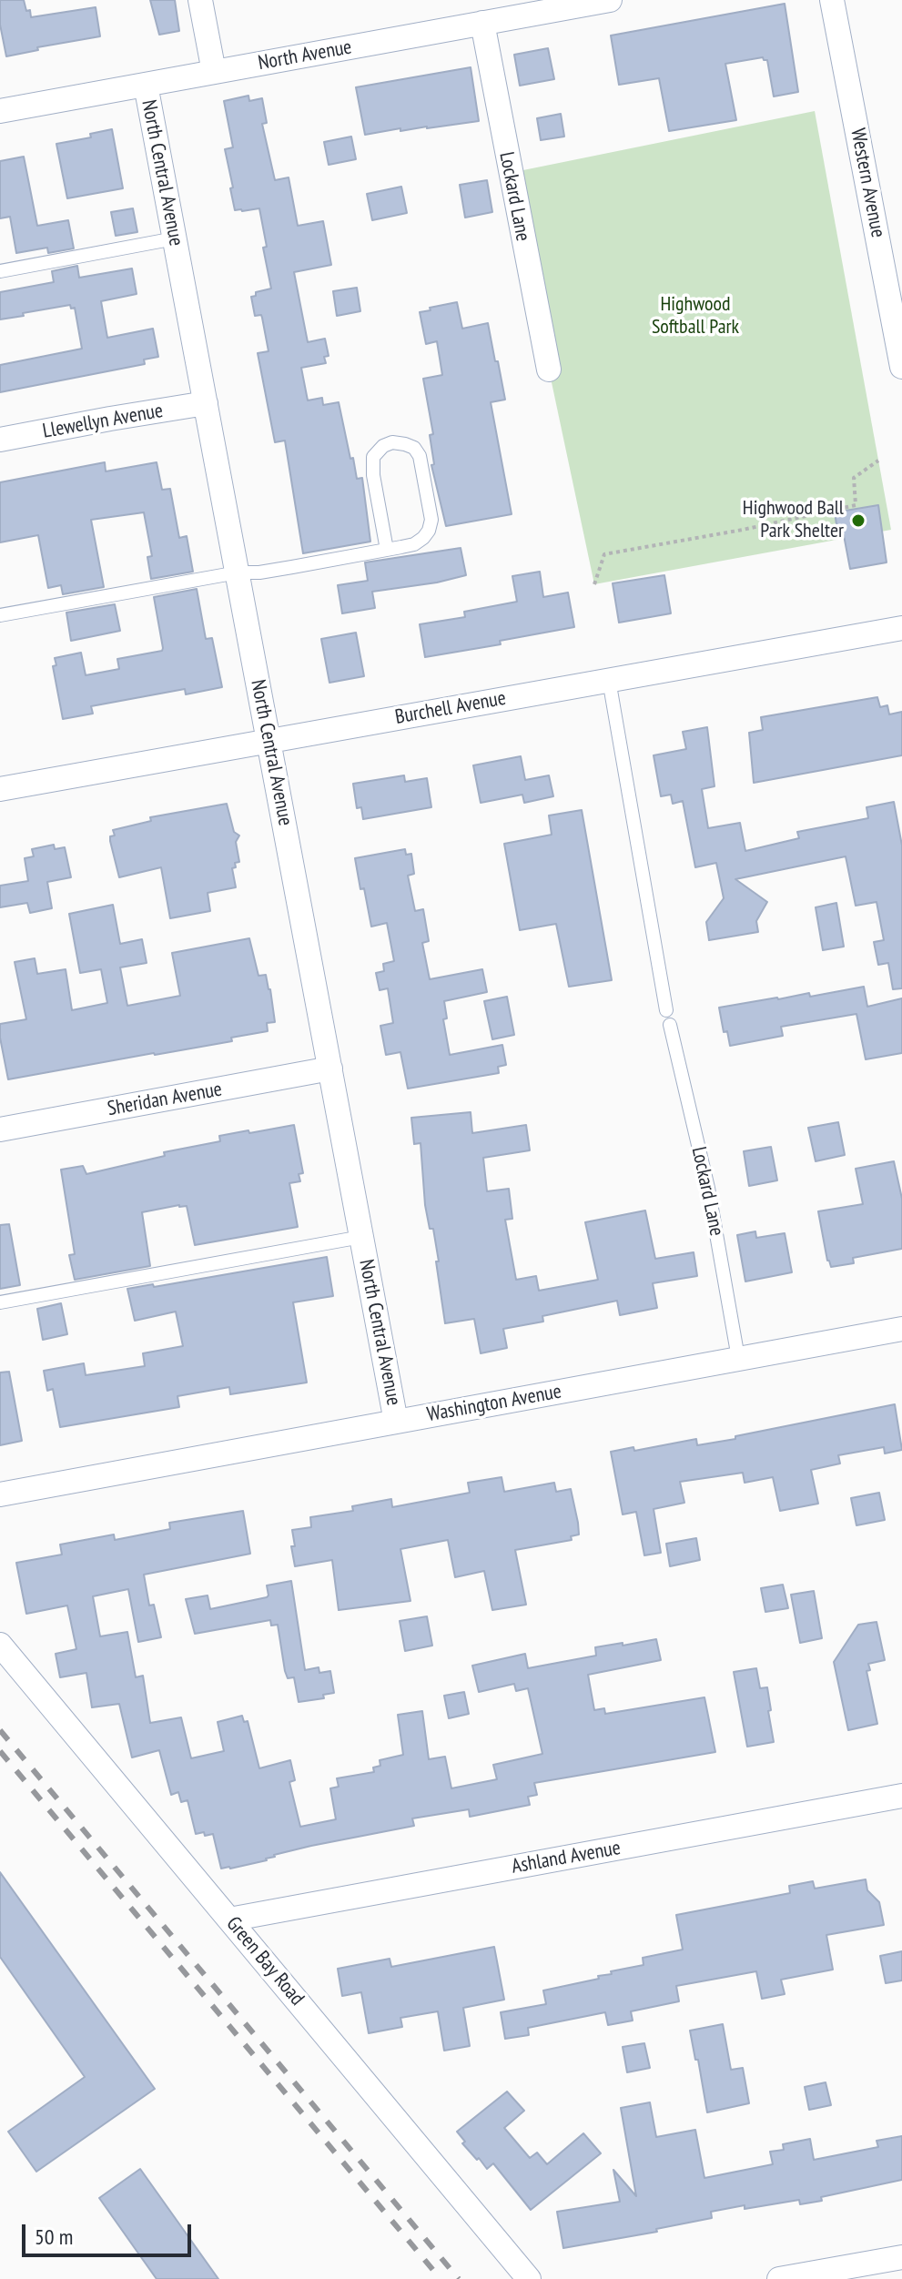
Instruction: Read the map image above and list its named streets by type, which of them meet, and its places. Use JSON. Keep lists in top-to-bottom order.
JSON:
{
  "streets": {
    "street": [
      "North Avenue",
      "North Central Avenue",
      "Western Avenue",
      "Lockard Lane",
      "Llewellyn Avenue",
      "Burchell Avenue",
      "Sheridan Avenue",
      "Washington Avenue",
      "Ashland Avenue",
      "Green Bay Road"
    ]
  },
  "crossings": [
    ["North Avenue", "North Central Avenue"],
    ["North Avenue", "Lockard Lane"],
    ["North Central Avenue", "Llewellyn Avenue"],
    ["North Central Avenue", "Burchell Avenue"],
    ["North Central Avenue", "Sheridan Avenue"],
    ["North Central Avenue", "Washington Avenue"],
    ["Lockard Lane", "Washington Avenue"],
    ["Ashland Avenue", "Green Bay Road"]
  ],
  "parks": ["Highwood Softball Park"],
  "places": ["Highwood Ball Park Shelter"],
  "scale_bar": "50 m"
}
